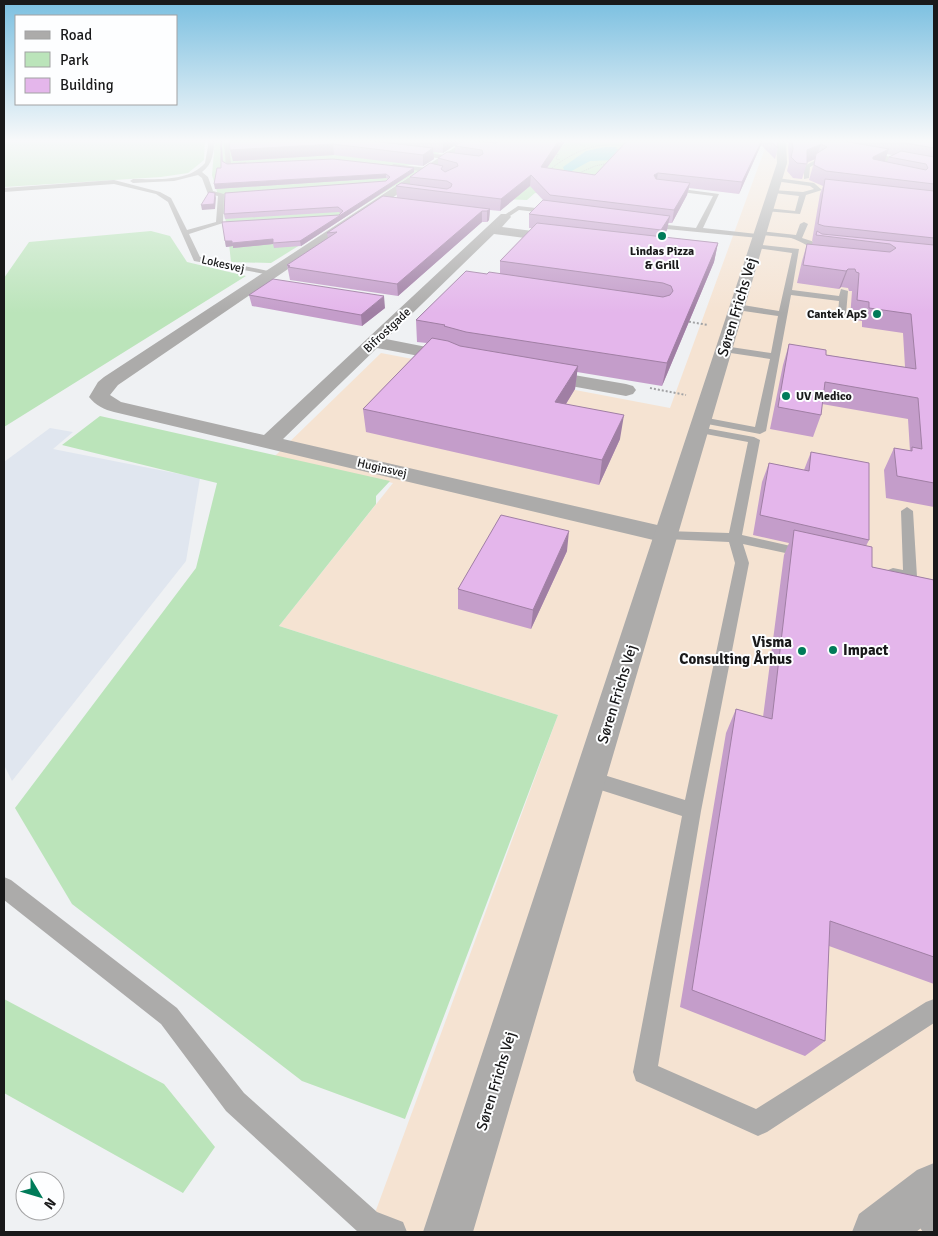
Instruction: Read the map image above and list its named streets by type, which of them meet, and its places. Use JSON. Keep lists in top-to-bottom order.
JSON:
{
  "streets": {
    "street": [
      "Lokesvej",
      "Søren Frichs Vej",
      "Bifrostgade",
      "Huginsvej"
    ]
  },
  "crossings": [
    ["Lokesvej", "Huginsvej"],
    ["Søren Frichs Vej", "Huginsvej"],
    ["Bifrostgade", "Huginsvej"]
  ],
  "places": [
    "Lindas Pizza & Grill",
    "Cantek ApS",
    "UV Medico",
    "Impact",
    "Visma Consulting Århus"
  ],
  "legend": ["Road", "Park", "Building"],
  "north": "bottom right"
}
